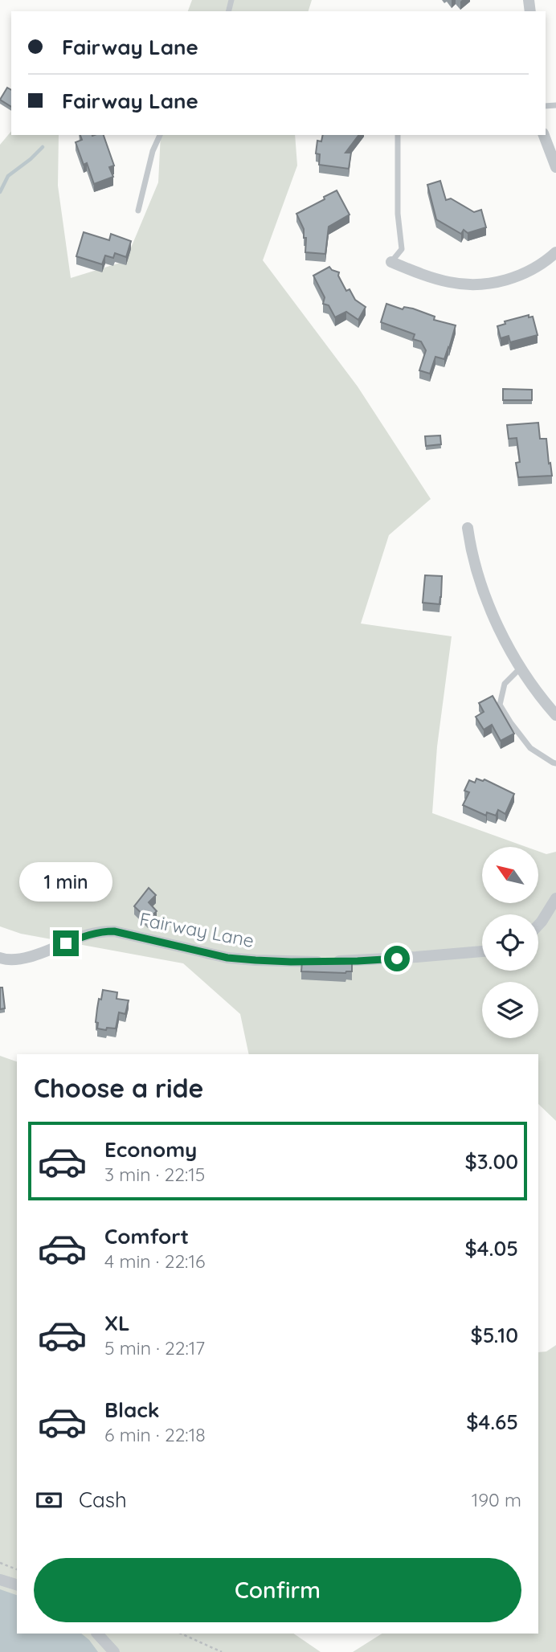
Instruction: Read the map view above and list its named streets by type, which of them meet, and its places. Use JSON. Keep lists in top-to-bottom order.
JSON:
{
  "streets": {
    "street": ["Fairway Lane"]
  },
  "north": "top left",
  "page": {
    "banner": ["Fairway Lane", "Fairway Lane"],
    "bubble": "1 min",
    "heading": "Choose a ride",
    "list": [
      {
        "name": "Economy",
        "note": "3 min · 22:15",
        "value": "$3.00"
      },
      {
        "name": "Comfort",
        "note": "4 min · 22:16",
        "value": "$4.05"
      },
      {
        "name": "XL",
        "note": "5 min · 22:17",
        "value": "$5.10"
      },
      {
        "name": "Black",
        "note": "6 min · 22:18",
        "value": "$4.65"
      }
    ],
    "pay": ["Cash", "190 m"],
    "buttons": "Confirm"
  }
}
